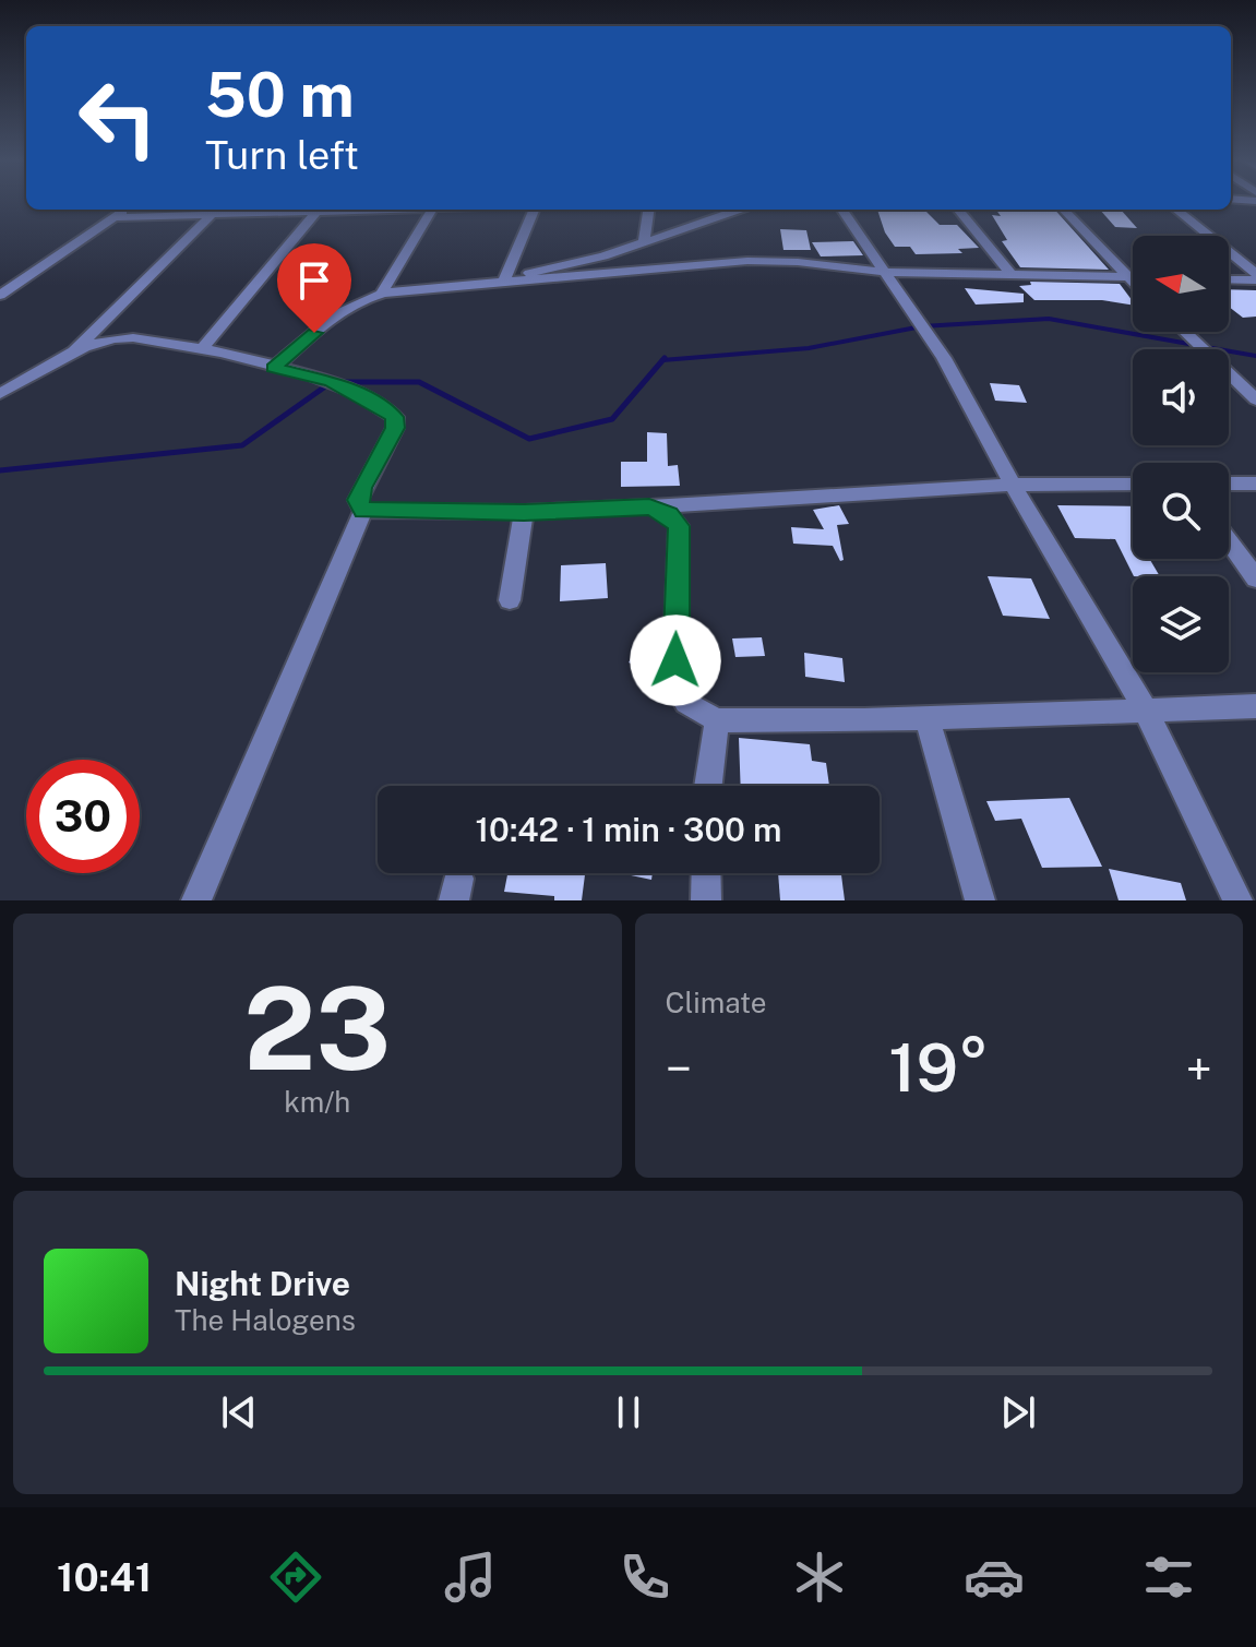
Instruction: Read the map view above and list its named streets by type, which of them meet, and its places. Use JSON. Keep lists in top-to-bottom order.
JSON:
{
  "north": "left",
  "page": {
    "turn": ["50 m", "Turn left"],
    "limit": "30",
    "trip": "10:42 · 1 min · 300 m",
    "tile": [
      ["23", "km/h"],
      "Climate"
    ],
    "heat": ["−", "19°", "+"],
    "song": ["Night Drive", "The Halogens"],
    "tabs": "10:41"
  }
}
